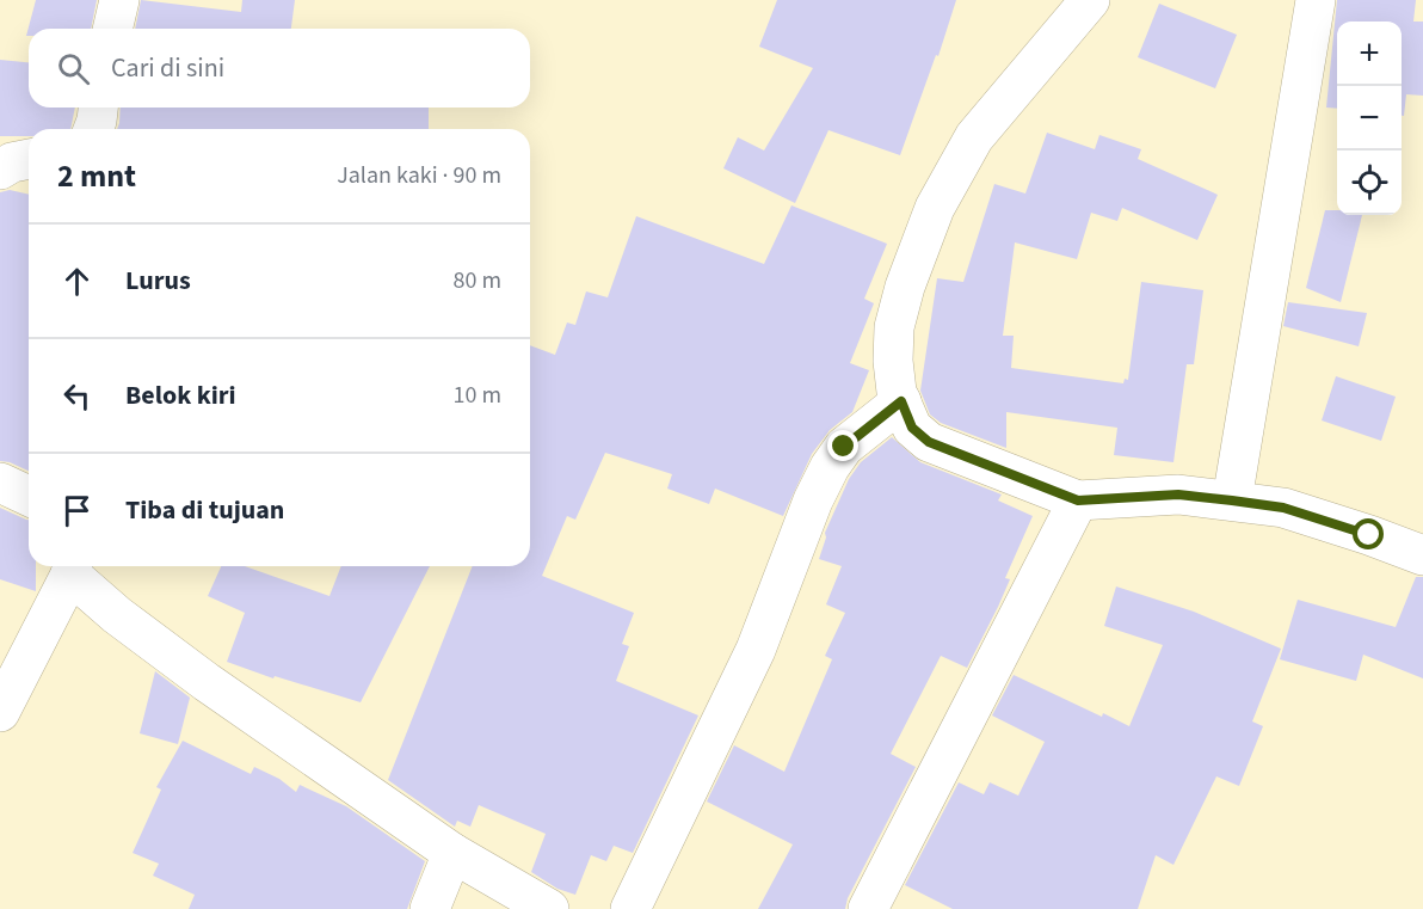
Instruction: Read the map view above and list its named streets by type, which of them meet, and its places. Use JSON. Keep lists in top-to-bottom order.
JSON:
{
  "page": {
    "map_buttons": ["+", "−"],
    "search": "Cari di sini",
    "heading": ["2 mnt", "Jalan kaki · 90 m"],
    "list": [
      ["Lurus", "80 m"],
      ["Belok kiri", "10 m"],
      "Tiba di tujuan"
    ]
  }
}
